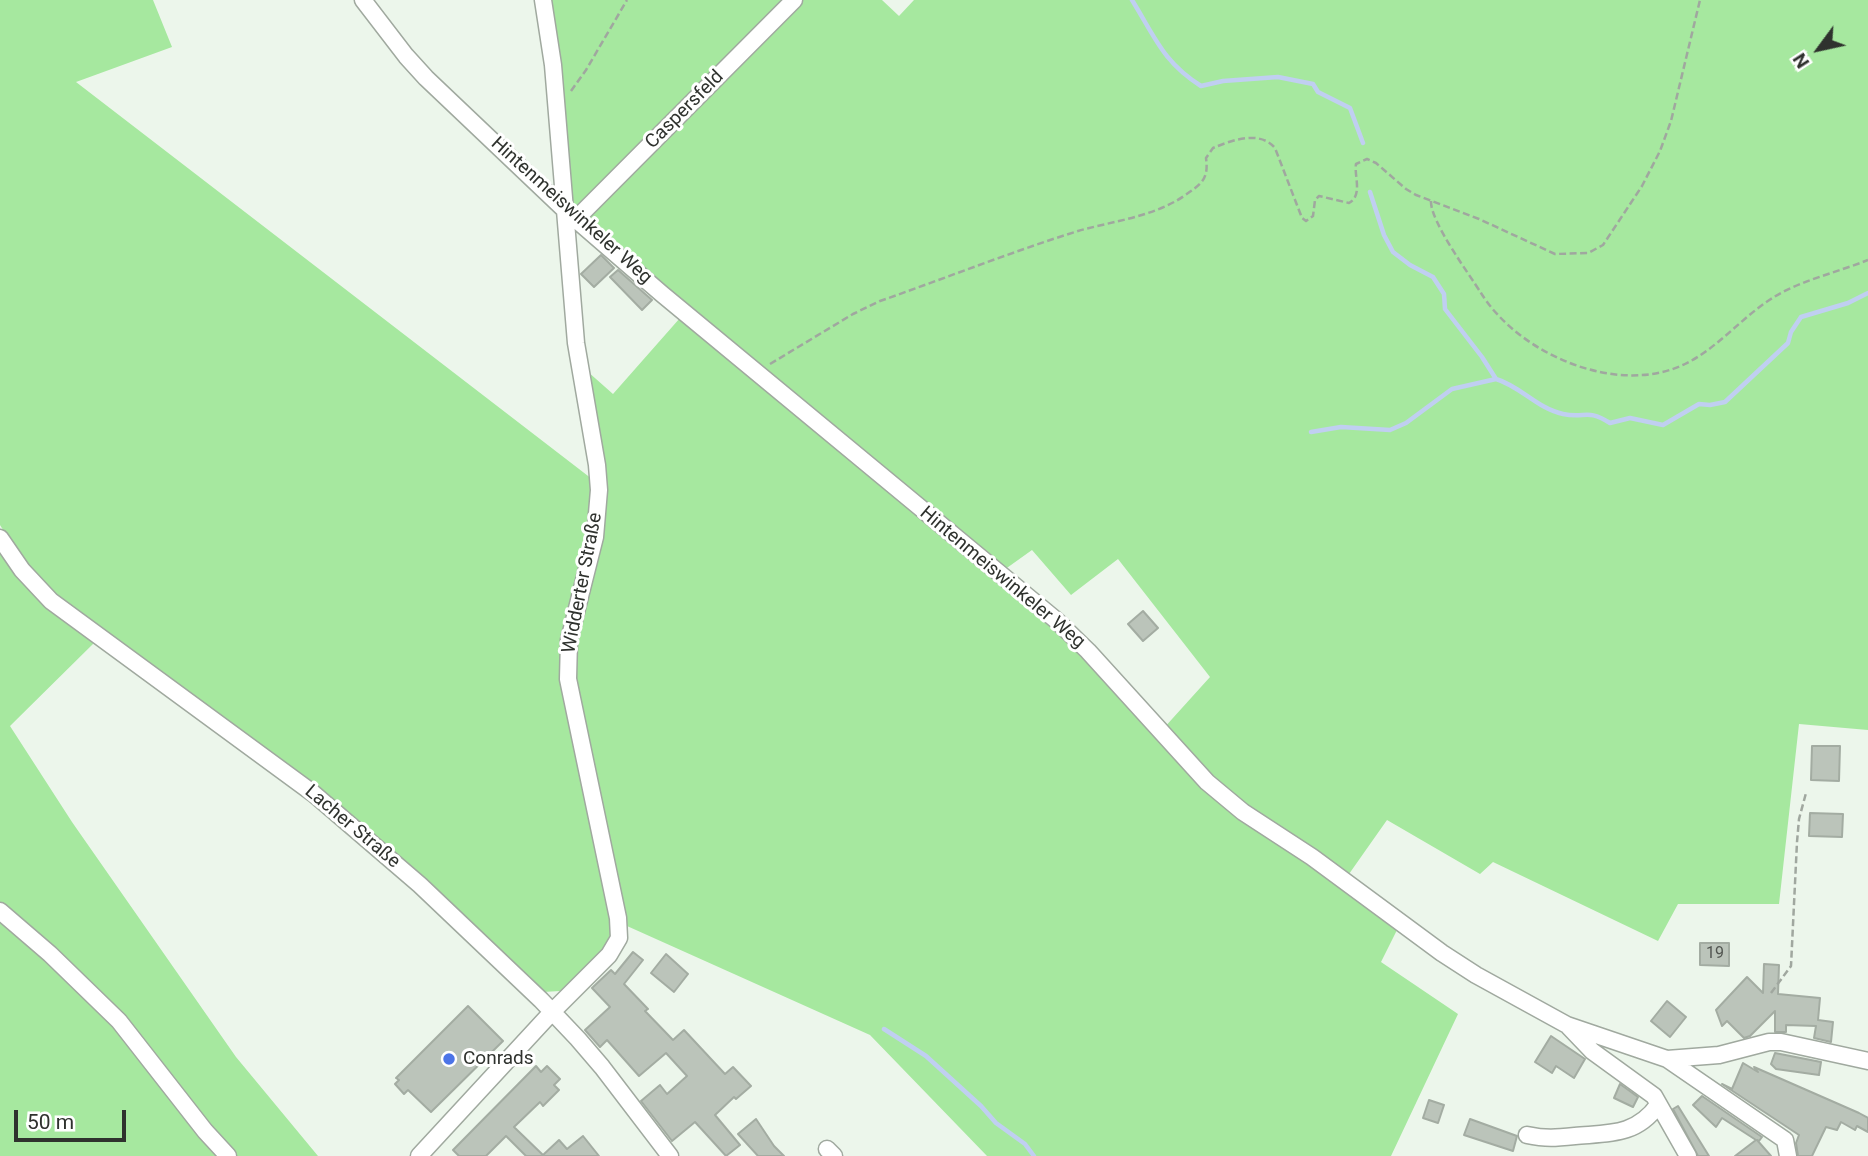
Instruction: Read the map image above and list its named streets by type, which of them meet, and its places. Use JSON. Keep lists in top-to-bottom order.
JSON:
{
  "streets": {
    "street": [
      "Caspersfeld",
      "Hintenmeiswinkeler Weg",
      "Widderter Straße",
      "Lacher Straße"
    ]
  },
  "crossings": [
    ["Caspersfeld", "Hintenmeiswinkeler Weg"],
    ["Caspersfeld", "Widderter Straße"],
    ["Hintenmeiswinkeler Weg", "Widderter Straße"],
    ["Widderter Straße", "Lacher Straße"]
  ],
  "places": ["Conrads"],
  "house_numbers": ["19"],
  "scale_bar": "50 m",
  "north": "bottom left"
}
